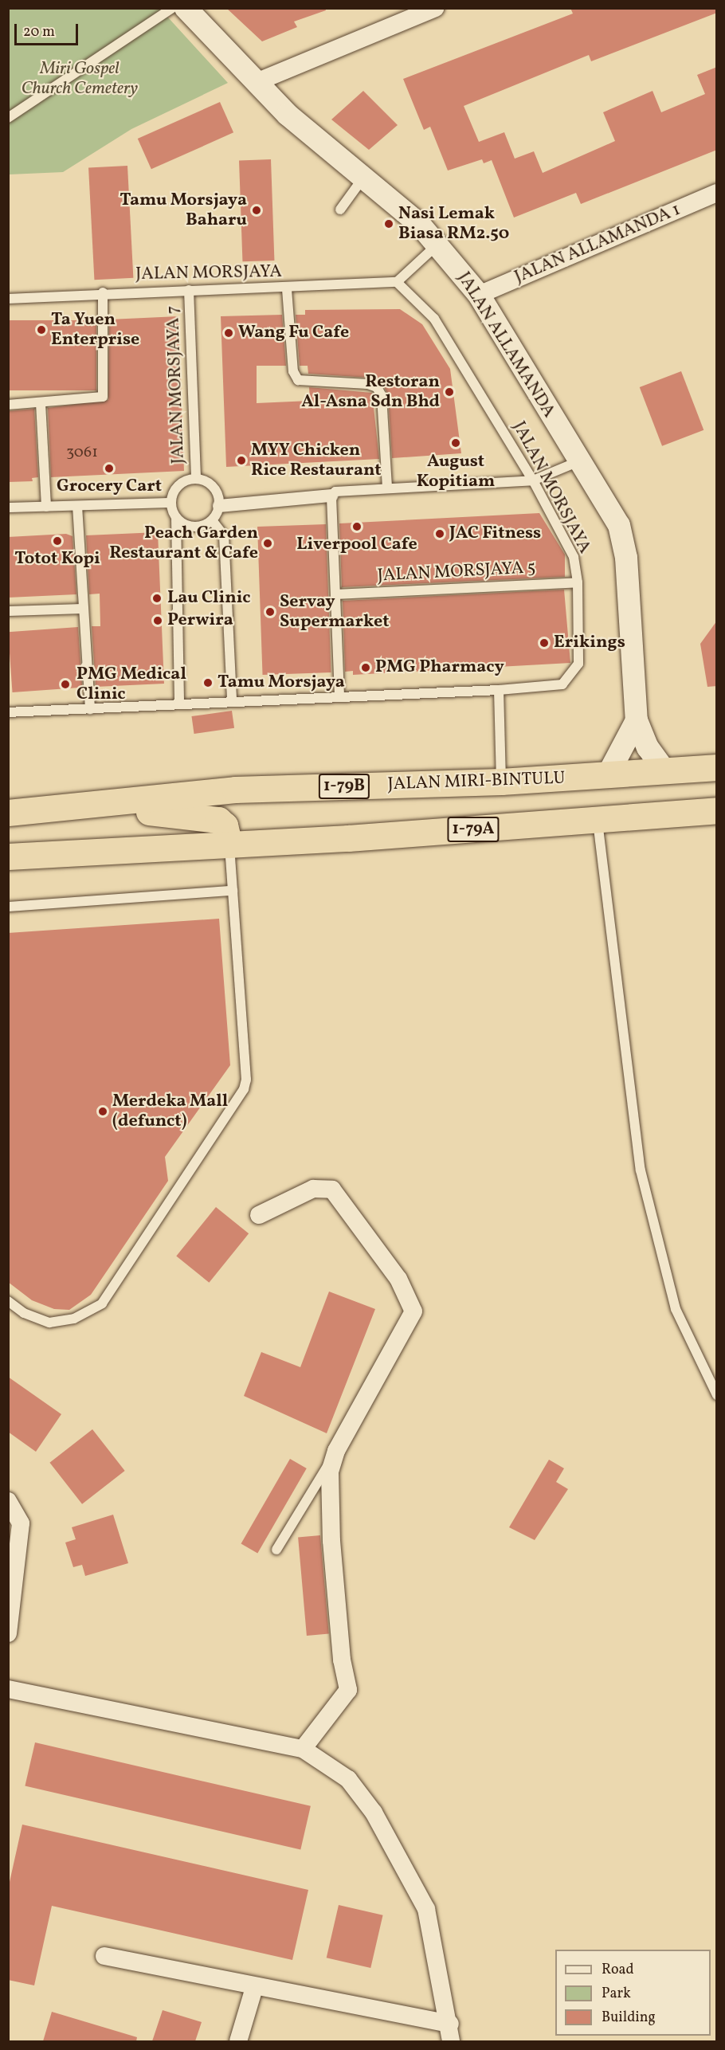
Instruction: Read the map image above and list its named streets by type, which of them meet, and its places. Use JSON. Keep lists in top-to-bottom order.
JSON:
{
  "streets": {
    "highway": ["JALAN MIRI-BINTULU", "1-79B", "1-79A"],
    "street": ["JALAN ALLAMANDA 1", "JALAN ALLAMANDA"],
    "lane": ["JALAN MORSJAYA", "JALAN MORSJAYA 7", "JALAN MORSJAYA 5"]
  },
  "crossings": [
    ["JALAN ALLAMANDA 1", "JALAN ALLAMANDA"],
    ["JALAN MORSJAYA", "JALAN MORSJAYA 7"],
    ["JALAN MORSJAYA", "JALAN MORSJAYA 5"],
    ["JALAN ALLAMANDA", "JALAN MIRI-BINTULU"]
  ],
  "parks": ["Miri Gospel Church Cemetery"],
  "places": [
    "Tamu Morsjaya Baharu",
    "Nasi Lemak Biasa RM2.50",
    "Ta Yuen Enterprise",
    "Wang Fu Cafe",
    "Restoran Al-Asna Sdn Bhd",
    "August Kopitiam",
    "MYY Chicken Rice Restaurant",
    "Grocery Cart",
    "Liverpool Cafe",
    "JAC Fitness",
    "Totot Kopi",
    "Peach Garden Restaurant & Cafe",
    "Lau Clinic",
    "Servay Supermarket",
    "Perwira",
    "Erikings",
    "PMG Pharmacy",
    "Tamu Morsjaya",
    "PMG Medical Clinic",
    "Merdeka Mall (defunct)"
  ],
  "house_numbers": ["3061"],
  "legend": ["Road", "Park", "Building"],
  "scale_bar": "20 m"
}
